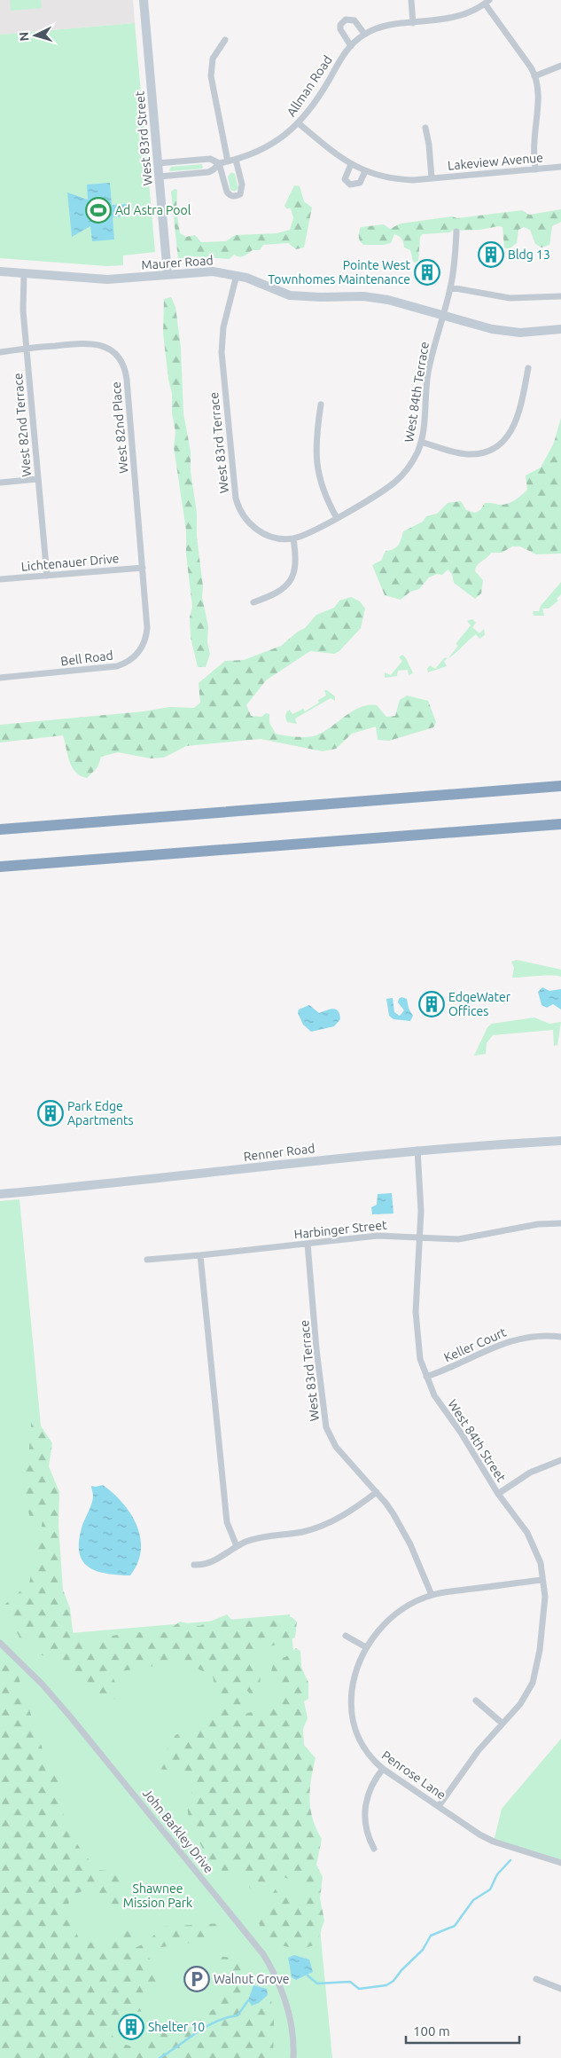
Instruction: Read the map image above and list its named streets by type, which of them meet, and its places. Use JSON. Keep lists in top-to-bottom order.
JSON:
{
  "streets": {
    "street": [
      "Allman Road",
      "West 83rd Street",
      "Lakeview Avenue",
      "Maurer Road",
      "West 84th Terrace",
      "West 82nd Terrace",
      "West 82nd Place",
      "West 83rd Terrace",
      "Lichtenauer Drive",
      "Bell Road",
      "Renner Road",
      "Harbinger Street",
      "Keller Court",
      "West 84th Street",
      "Penrose Lane",
      "John Barkley Drive"
    ]
  },
  "crossings": [
    ["Allman Road", "West 83rd Street"],
    ["Allman Road", "Lakeview Avenue"],
    ["West 83rd Street", "Maurer Road"],
    ["Maurer Road", "West 84th Terrace"],
    ["Maurer Road", "West 82nd Terrace"],
    ["Maurer Road", "West 83rd Terrace"],
    ["West 82nd Terrace", "West 82nd Place"],
    ["West 82nd Terrace", "Lichtenauer Drive"],
    ["West 82nd Place", "Lichtenauer Drive"],
    ["West 82nd Place", "Bell Road"],
    ["West 83rd Terrace", "Harbinger Street"],
    ["West 83rd Terrace", "Penrose Lane"],
    ["Lichtenauer Drive", "Bell Road"],
    ["Renner Road", "West 84th Street"],
    ["Harbinger Street", "West 84th Street"],
    ["Keller Court", "West 84th Street"],
    ["West 84th Street", "Penrose Lane"]
  ],
  "parks": ["Shawnee Mission Park"],
  "places": {
    "sports": ["Ad Astra Pool"],
    "building": [
      "Bldg 13",
      "Pointe West Townhomes Maintenance",
      "EdgeWater Offices",
      "Park Edge Apartments",
      "Shelter 10"
    ],
    "parking": ["Walnut Grove"]
  },
  "scale_bar": "100 m",
  "north": "left"
}
